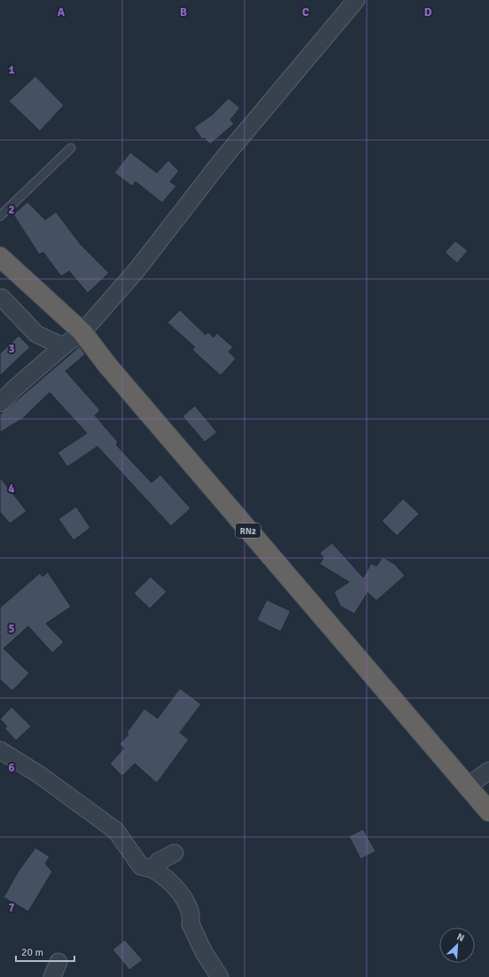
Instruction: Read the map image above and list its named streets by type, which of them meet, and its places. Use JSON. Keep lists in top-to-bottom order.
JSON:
{
  "streets": {
    "highway": ["RN2"]
  },
  "scale_bar": "20 m",
  "north": "top right",
  "grid": {
    "columns": [
      "A",
      "B",
      "C",
      "D"
    ],
    "rows": [
      "1",
      "2",
      "3",
      "4",
      "5",
      "6",
      "7"
    ]
  }
}
